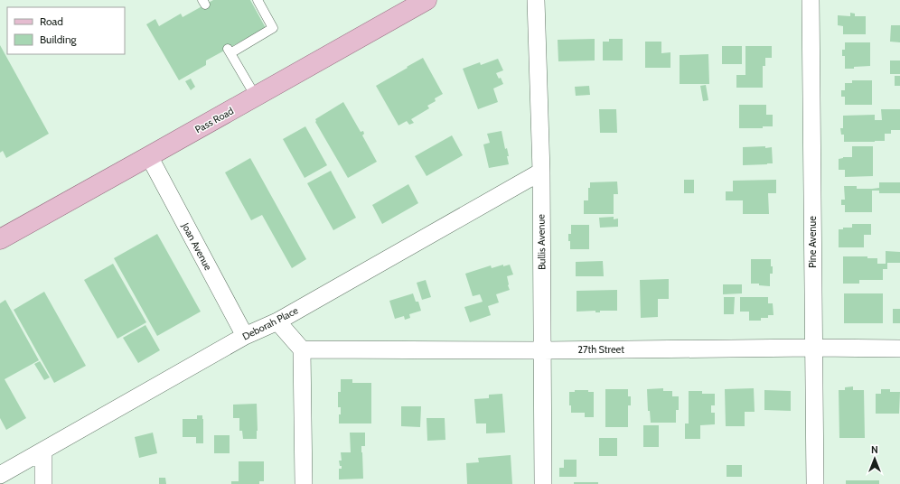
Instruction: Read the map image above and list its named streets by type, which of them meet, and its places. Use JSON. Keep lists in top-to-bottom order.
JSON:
{
  "streets": {
    "main road": ["Pass Road"],
    "street": [
      "Bullis Avenue",
      "Pine Avenue",
      "Joan Avenue",
      "Deborah Place",
      "27th Street"
    ]
  },
  "crossings": [
    ["Pass Road", "Joan Avenue"],
    ["Bullis Avenue", "Deborah Place"],
    ["Bullis Avenue", "27th Street"],
    ["Pine Avenue", "27th Street"],
    ["Joan Avenue", "Deborah Place"]
  ],
  "legend": ["Road", "Building"],
  "north": "top"
}
